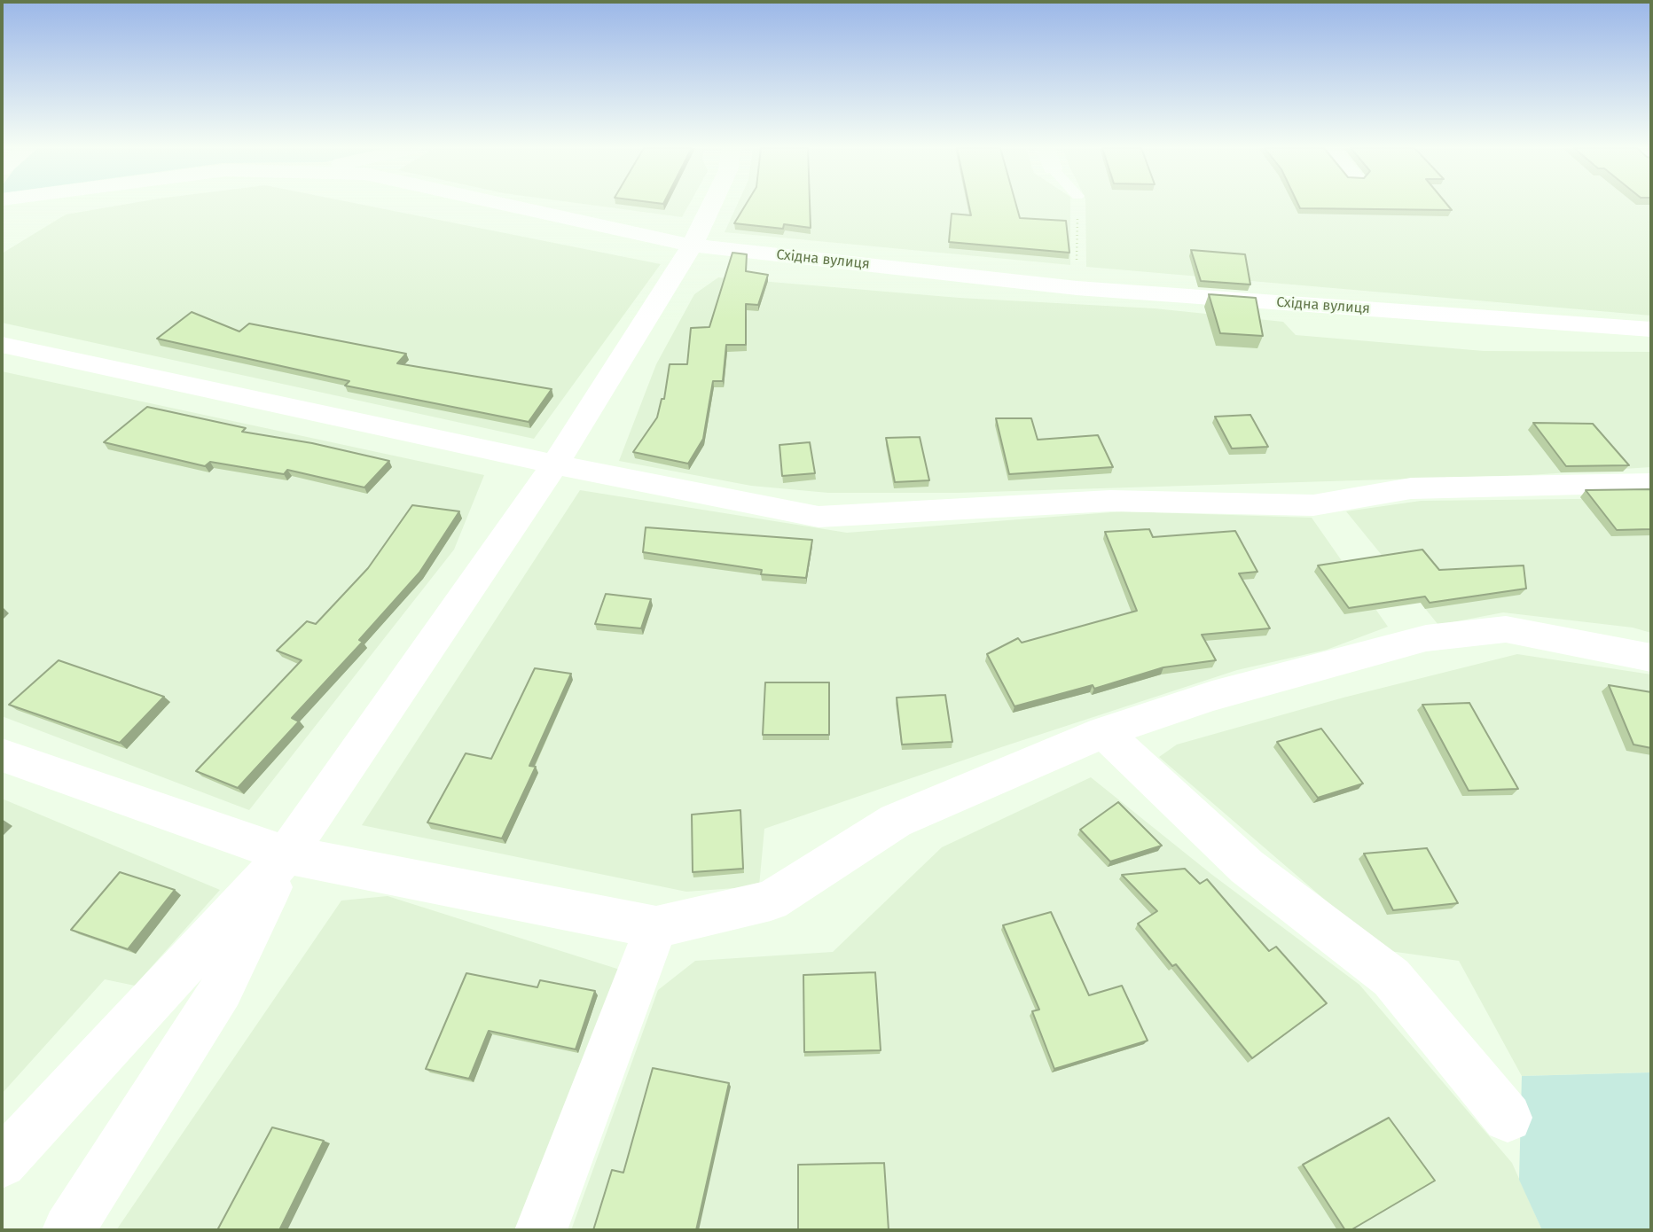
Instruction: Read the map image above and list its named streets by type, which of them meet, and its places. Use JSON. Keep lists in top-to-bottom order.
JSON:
{
  "streets": {
    "street": ["Східна вулиця"]
  }
}
